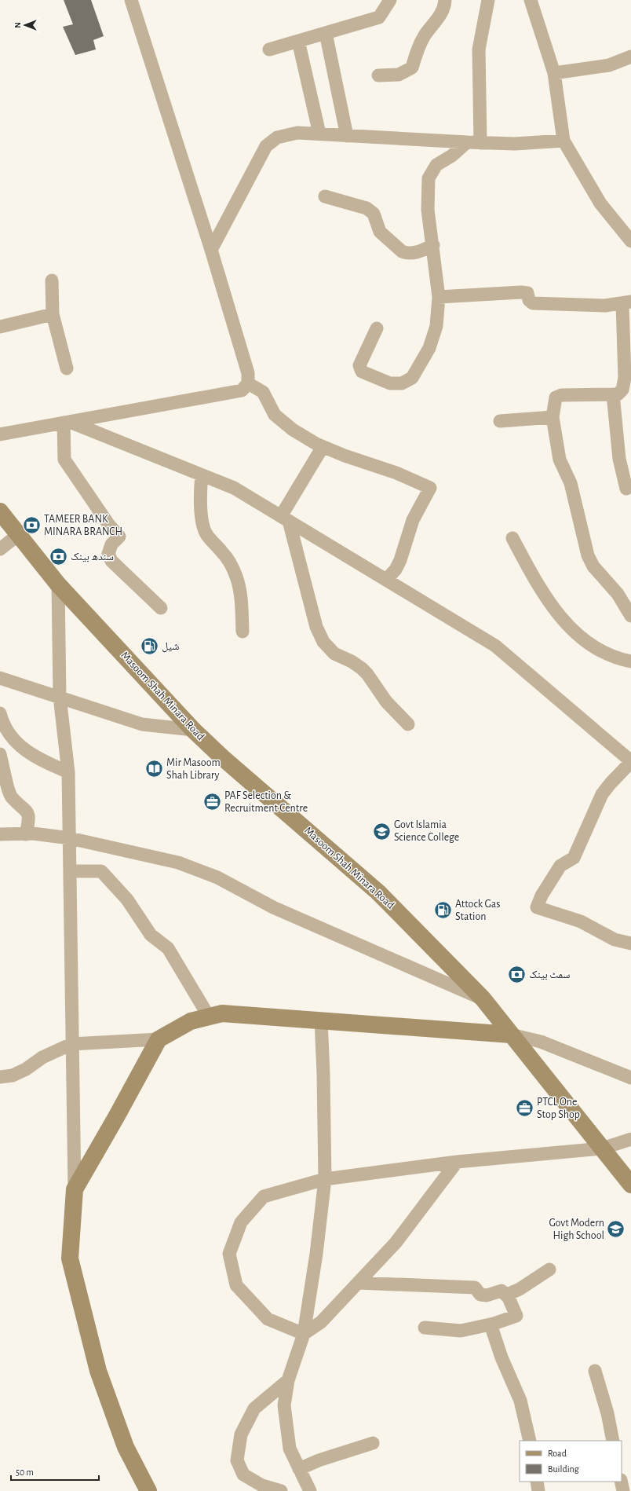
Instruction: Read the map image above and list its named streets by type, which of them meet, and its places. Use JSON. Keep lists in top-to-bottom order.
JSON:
{
  "streets": {
    "main road": ["Masoom Shah Minara Road"]
  },
  "places": {
    "bank": ["TAMEER BANK MINARA BRANCH", "سندھ بینک", "سمٹ بینک"],
    "fuel station": ["شیل", "Attock Gas Station"],
    "library": ["Mir Masoom Shah Library"],
    "office": ["PAF Selection & Recruitment Centre", "PTCL One Stop Shop"],
    "school or university": ["Govt Islamia Science College", "Govt Modern High School"]
  },
  "legend": ["Road", "Building"],
  "scale_bar": "50 m",
  "north": "left"
}
